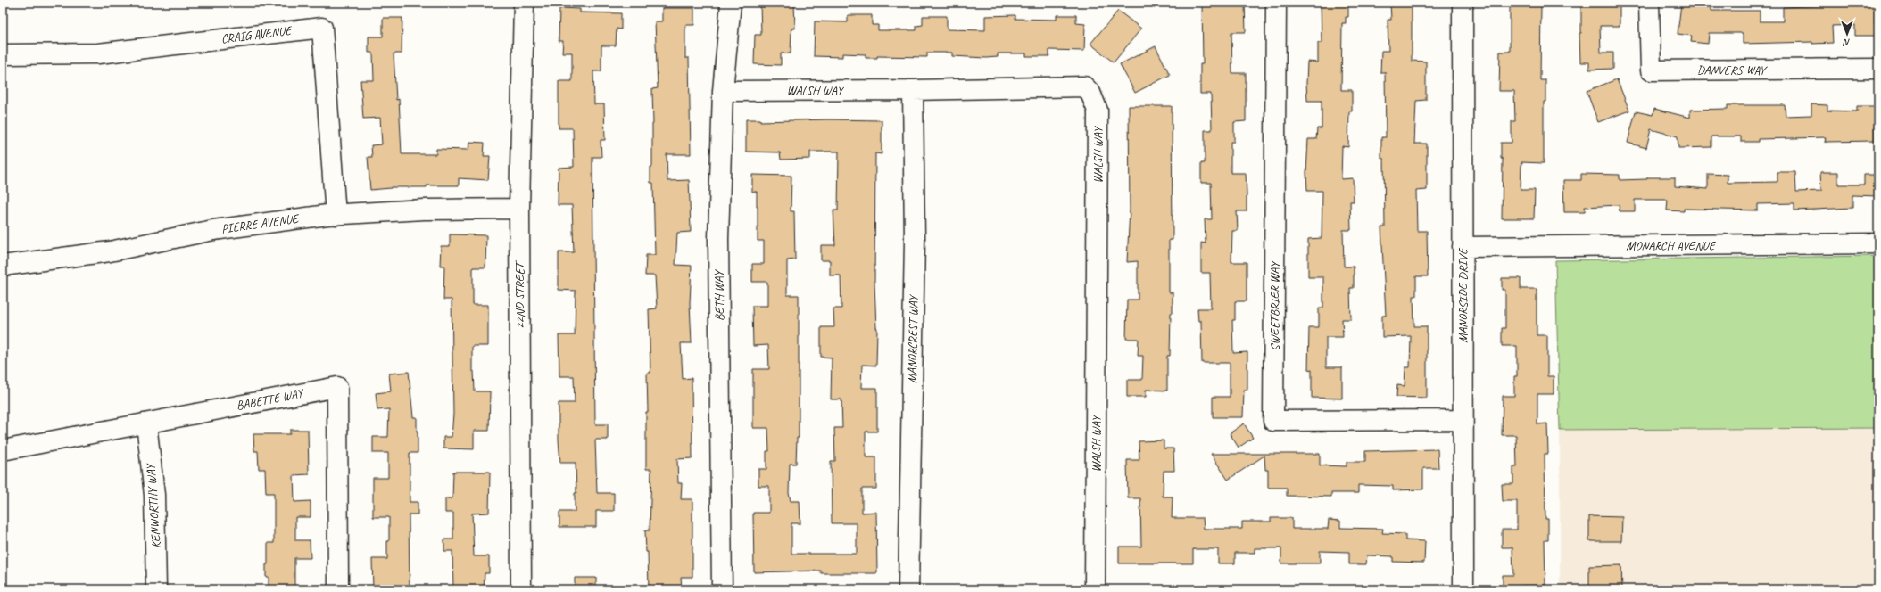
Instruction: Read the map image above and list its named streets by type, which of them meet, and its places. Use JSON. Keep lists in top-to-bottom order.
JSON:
{
  "streets": {
    "street": [
      "CRAIG AVENUE",
      "DANVERS WAY",
      "WALSH WAY",
      "PIERRE AVENUE",
      "MONARCH AVENUE",
      "22ND STREET",
      "BETH WAY",
      "MANORSIDE DRIVE",
      "SWEETBRIER WAY",
      "MANORCREST WAY",
      "BABETTE WAY",
      "KENWORTHY WAY"
    ]
  },
  "crossings": [
    ["CRAIG AVENUE", "PIERRE AVENUE"],
    ["WALSH WAY", "BETH WAY"],
    ["WALSH WAY", "MANORCREST WAY"],
    ["PIERRE AVENUE", "22ND STREET"],
    ["MONARCH AVENUE", "MANORSIDE DRIVE"],
    ["MANORSIDE DRIVE", "SWEETBRIER WAY"],
    ["BABETTE WAY", "KENWORTHY WAY"]
  ],
  "north": "bottom"
}
